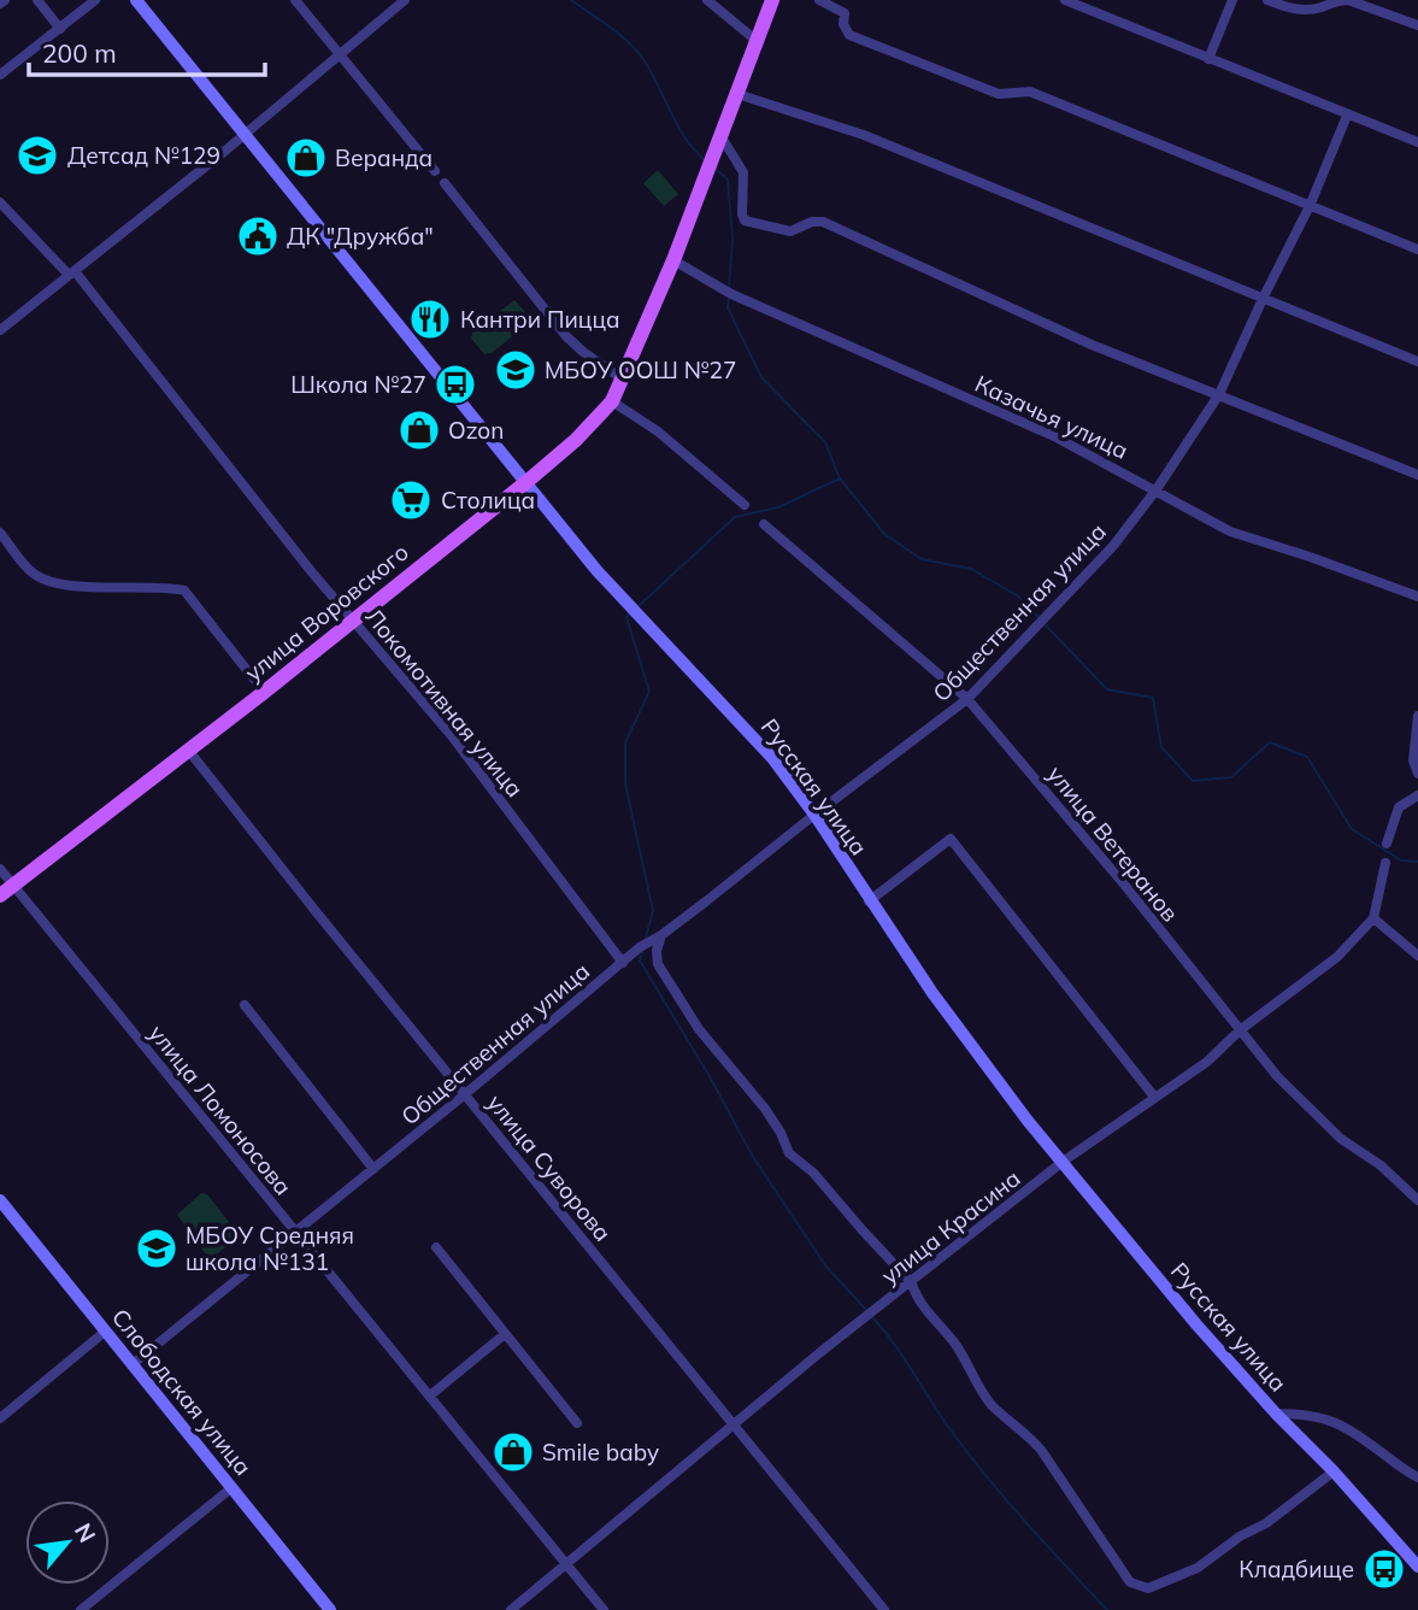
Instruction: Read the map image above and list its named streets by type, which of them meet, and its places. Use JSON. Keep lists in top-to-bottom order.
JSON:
{
  "streets": {
    "main road": ["улица Воровского"],
    "street": [
      "Казачья улица",
      "Общественная улица",
      "Локомотивная улица",
      "Русская улица",
      "улица Ветеранов",
      "улица Ломоносова",
      "улица Суворова",
      "улица Красина",
      "Слободская улица"
    ]
  },
  "crossings": [
    ["Казачья улица", "улица Воровского"],
    ["Казачья улица", "Общественная улица"],
    ["улица Воровского", "Локомотивная улица"],
    ["улица Воровского", "Русская улица"],
    ["улица Воровского", "улица Ломоносова"],
    ["улица Воровского", "улица Суворова"],
    ["Общественная улица", "Локомотивная улица"],
    ["Общественная улица", "Русская улица"],
    ["Общественная улица", "улица Ветеранов"],
    ["Общественная улица", "улица Ломоносова"],
    ["Общественная улица", "улица Суворова"],
    ["Общественная улица", "Слободская улица"],
    ["Русская улица", "улица Красина"],
    ["улица Ветеранов", "улица Красина"],
    ["улица Ломоносова", "улица Красина"],
    ["улица Суворова", "улица Красина"]
  ],
  "places": {
    "school or university": ["Детсад №129", "МБОУ ООШ №27", "МБОУ Средняя школа №131"],
    "shop": ["Веранда", "Ozon", "Smile baby"],
    "public building": ["ДК \"Дружба\""],
    "restaurant": ["Кантри Пицца"],
    "bus stop": ["Школа №27", "Кладбище"],
    "supermarket": ["Столица"]
  },
  "scale_bar": "200 m",
  "north": "top right"
}
